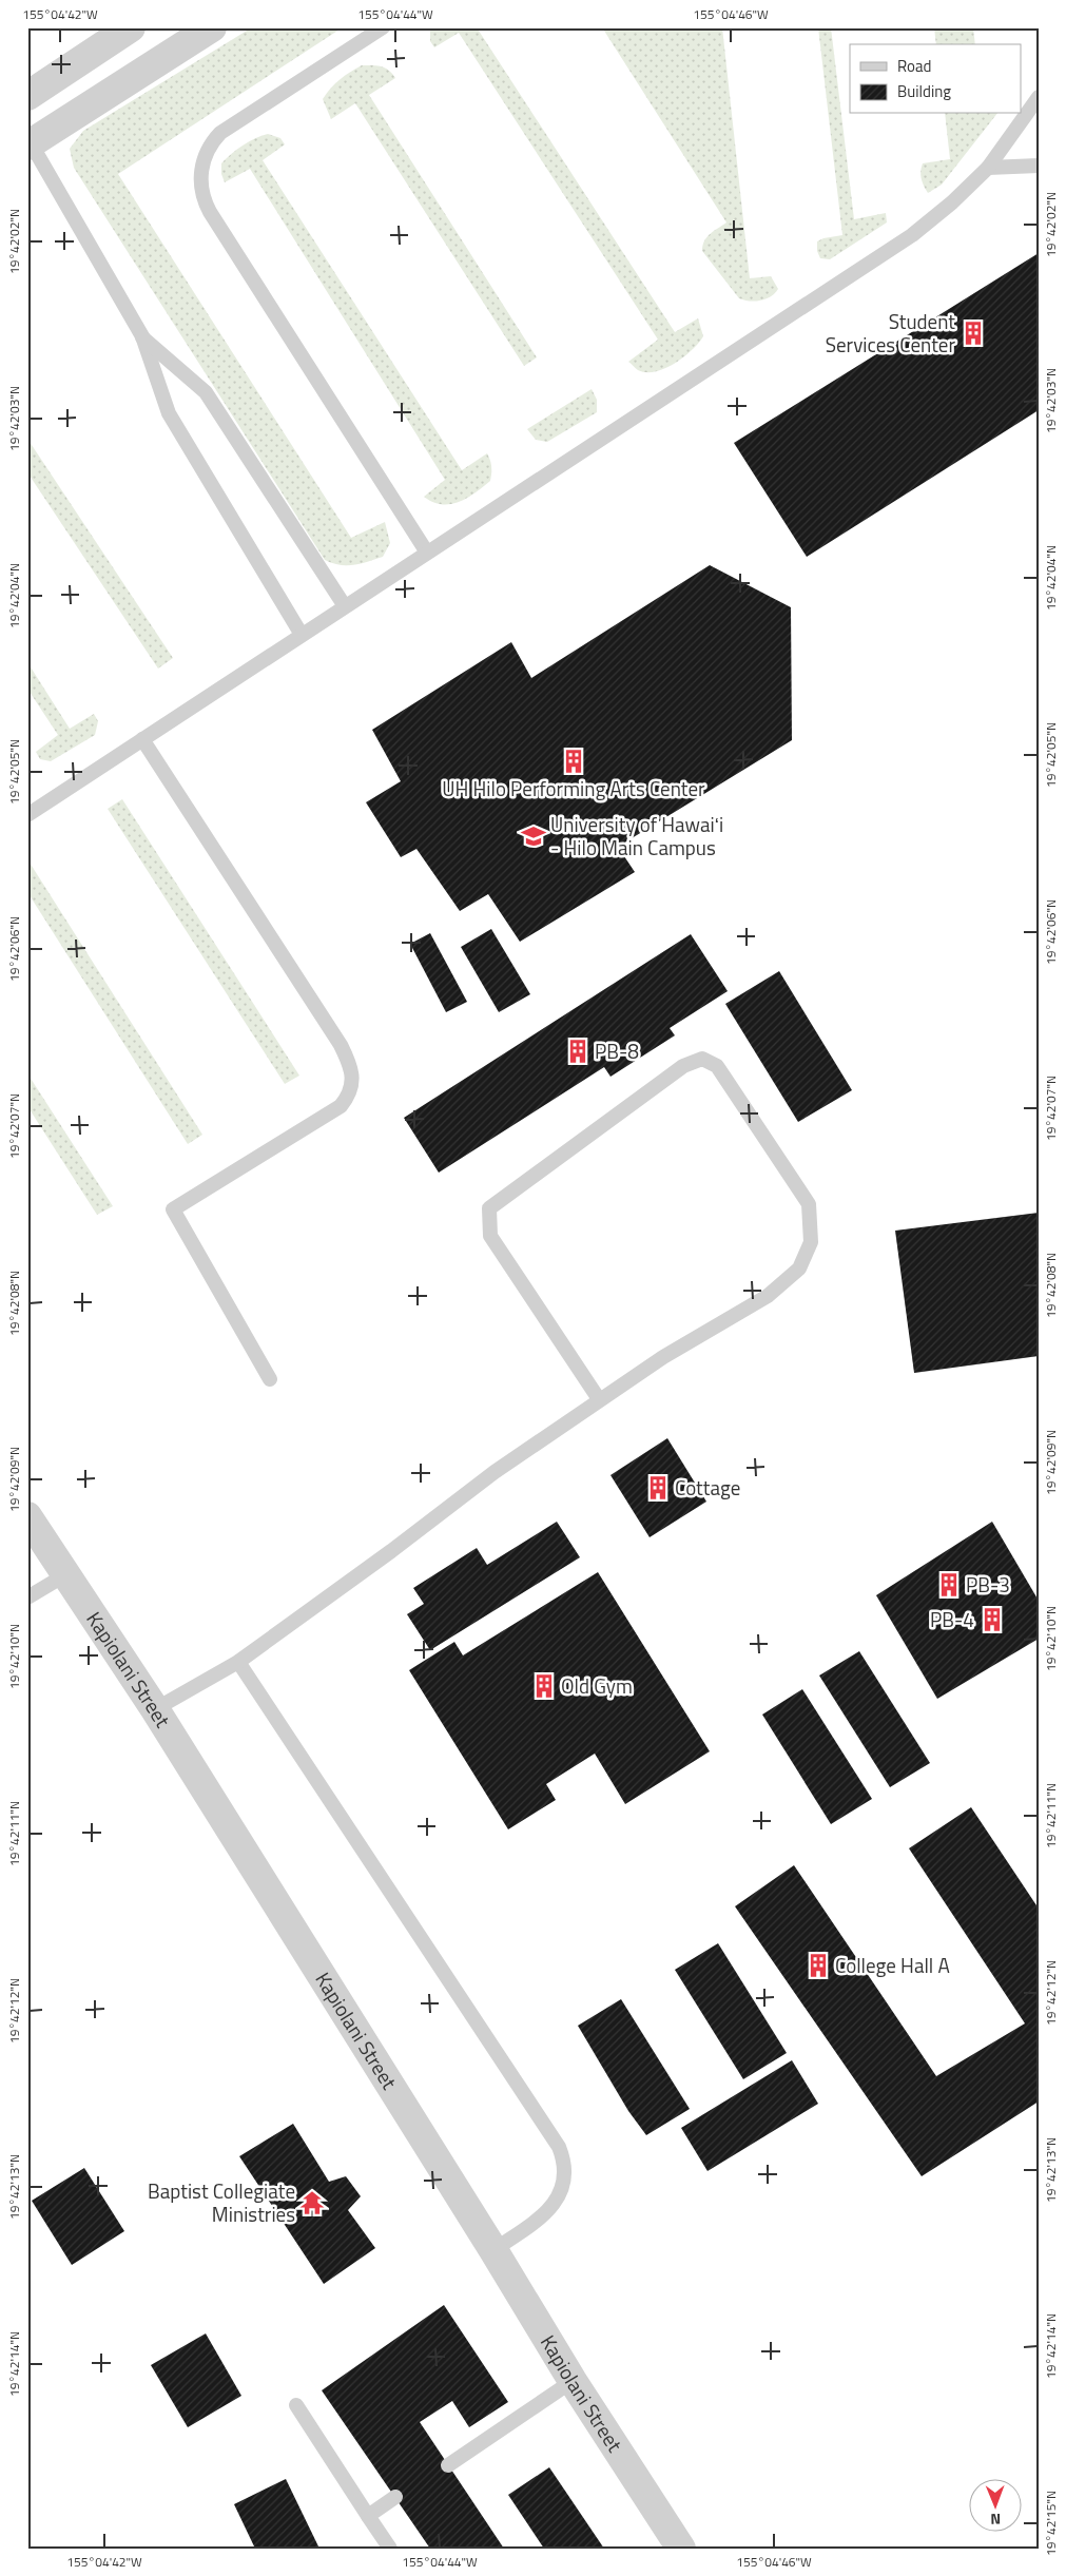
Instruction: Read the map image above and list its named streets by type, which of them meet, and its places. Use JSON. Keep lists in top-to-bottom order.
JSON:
{
  "streets": {
    "street": ["Kapiolani Street"]
  },
  "places": {
    "building": [
      "Student Services Center",
      "UH Hilo Performing Arts Center",
      "PB-8",
      "Cottage",
      "PB-3",
      "PB-4",
      "Old Gym",
      "College Hall A"
    ],
    "school or university": ["University of Hawaiʻi - Hilo Main Campus"],
    "temple": ["Baptist Collegiate Ministries"]
  },
  "legend": ["Road", "Building"],
  "north": "bottom",
  "coordinates": [
    "155°04'42\"W",
    "155°04'44\"W",
    "155°04'46\"W",
    "19°42'02\"N",
    "19°42'03\"N",
    "19°42'04\"N",
    "19°42'05\"N",
    "19°42'06\"N",
    "19°42'07\"N",
    "19°42'08\"N",
    "19°42'09\"N",
    "19°42'10\"N",
    "19°42'11\"N",
    "19°42'12\"N",
    "19°42'13\"N",
    "19°42'14\"N",
    "19°42'15\"N"
  ]
}
